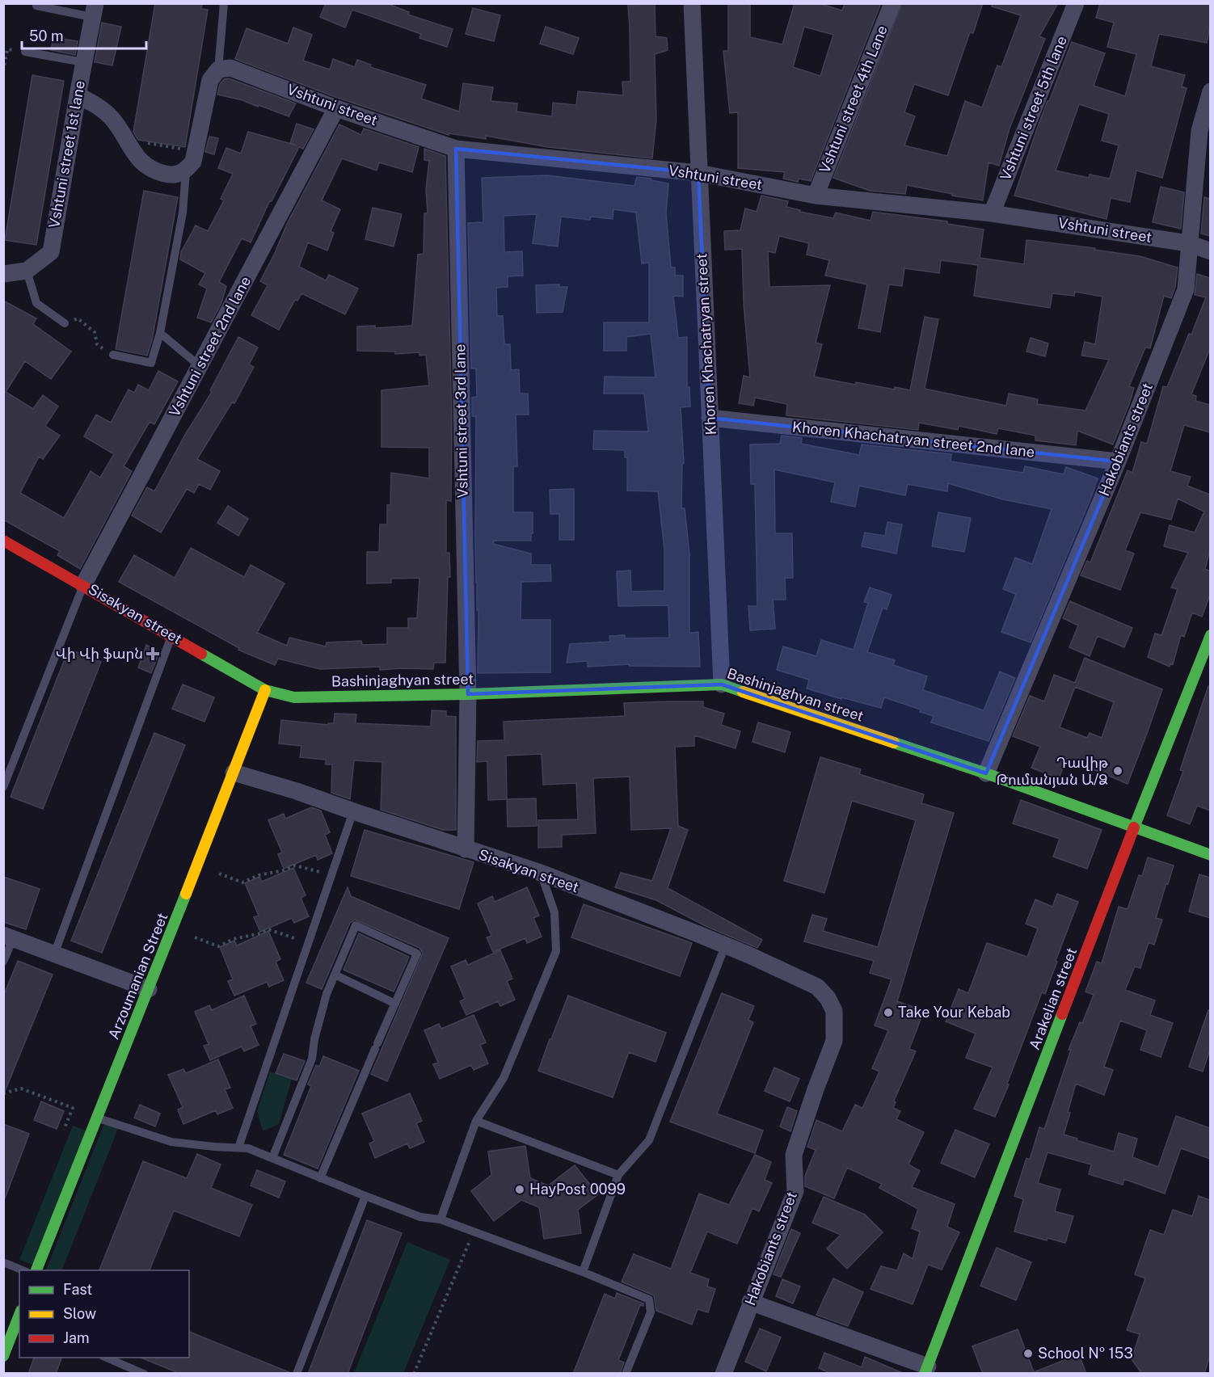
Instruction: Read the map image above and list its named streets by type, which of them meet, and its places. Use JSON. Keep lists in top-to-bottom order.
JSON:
{
  "streets": {
    "main road": [
      "Sisakyan street",
      "Bashinjaghyan street",
      "Arzoumanian Street",
      "Arakelian street"
    ],
    "street": [
      "Vshtuni street 4th Lane",
      "Vshtuni street",
      "Vshtuni street 5th lane",
      "Vshtuni street 1st lane",
      "Khoren Khachatryan street",
      "Vshtuni street 2nd lane",
      "Vshtuni street 3rd lane",
      "Khoren Khachatryan street 2nd lane",
      "Hakobiants street"
    ]
  },
  "crossings": [
    ["Vshtuni street 4th Lane", "Vshtuni street"],
    ["Vshtuni street", "Vshtuni street 5th lane"],
    ["Vshtuni street", "Khoren Khachatryan street"],
    ["Vshtuni street", "Vshtuni street 2nd lane"],
    ["Vshtuni street", "Vshtuni street 3rd lane"],
    ["Vshtuni street", "Hakobiants street"],
    ["Khoren Khachatryan street", "Khoren Khachatryan street 2nd lane"],
    ["Khoren Khachatryan street", "Bashinjaghyan street"],
    ["Vshtuni street 2nd lane", "Sisakyan street"],
    ["Vshtuni street 3rd lane", "Sisakyan street"],
    ["Vshtuni street 3rd lane", "Bashinjaghyan street"],
    ["Khoren Khachatryan street 2nd lane", "Hakobiants street"],
    ["Hakobiants street", "Sisakyan street"],
    ["Hakobiants street", "Bashinjaghyan street"],
    ["Sisakyan street", "Bashinjaghyan street"],
    ["Sisakyan street", "Arzoumanian Street"],
    ["Bashinjaghyan street", "Arzoumanian Street"],
    ["Bashinjaghyan street", "Arakelian street"]
  ],
  "places": {
    "health": ["Վի Վի ֆարն"],
    "other": [
      "Դավիթ Թումանյան Ա/Ձ",
      "Take Your Kebab",
      "HayPost 0099",
      "School № 153"
    ]
  },
  "legend": ["Fast", "Slow", "Jam"],
  "scale_bar": "50 m"
}
